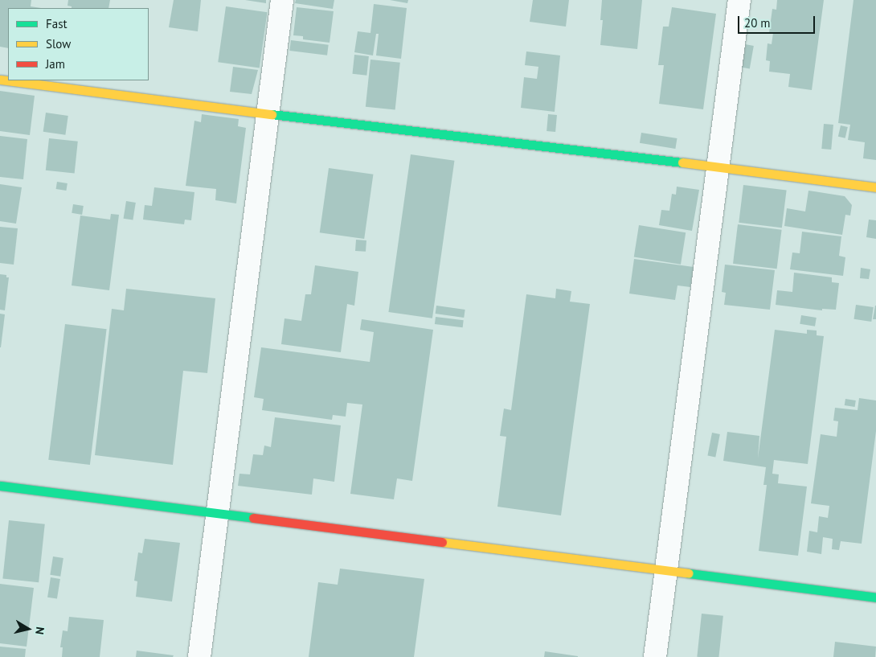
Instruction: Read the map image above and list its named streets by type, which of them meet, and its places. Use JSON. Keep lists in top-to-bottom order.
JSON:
{
  "legend": ["Fast", "Slow", "Jam"],
  "scale_bar": "20 m",
  "north": "right"
}
